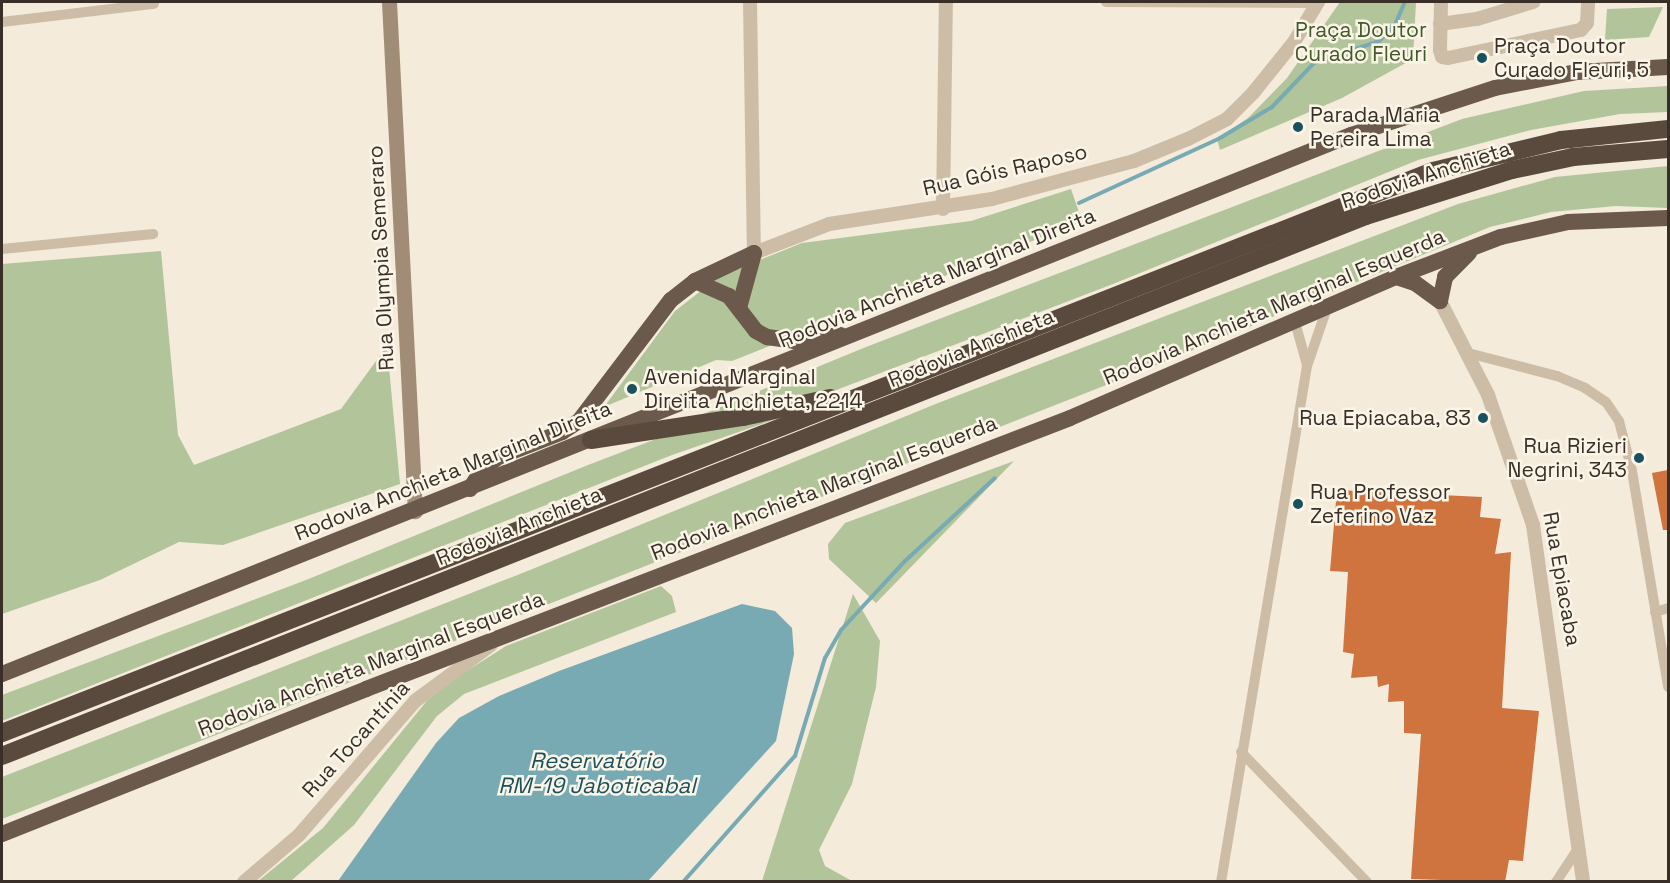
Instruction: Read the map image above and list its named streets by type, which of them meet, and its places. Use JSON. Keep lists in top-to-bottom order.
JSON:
{
  "streets": {
    "highway": ["Rodovia Anchieta", "Rodovia Anchieta Marginal Direita", "Rodovia Anchieta Marginal Esquerda"],
    "main road": ["Rua Olympia Semeraro"],
    "street": ["Rua Góis Raposo", "Rua Epiacaba", "Rua Tocantínia"]
  },
  "crossings": [
    ["Rua Olympia Semeraro", "Rodovia Anchieta Marginal Direita"],
    ["Rodovia Anchieta Marginal Esquerda", "Rua Tocantínia"]
  ],
  "water": ["Reservatório RM-19 Jaboticabal"],
  "parks": ["Praça Doutor Curado Fleuri"],
  "places": [
    "Praça Doutor Curado Fleuri, 5",
    "Parada Maria Pereira Lima",
    "Avenida Marginal Direita Anchieta, 2214",
    "Rua Epiacaba, 83",
    "Rua Rizieri Negrini, 343",
    "Rua Professor Zeferino Vaz"
  ]
}
